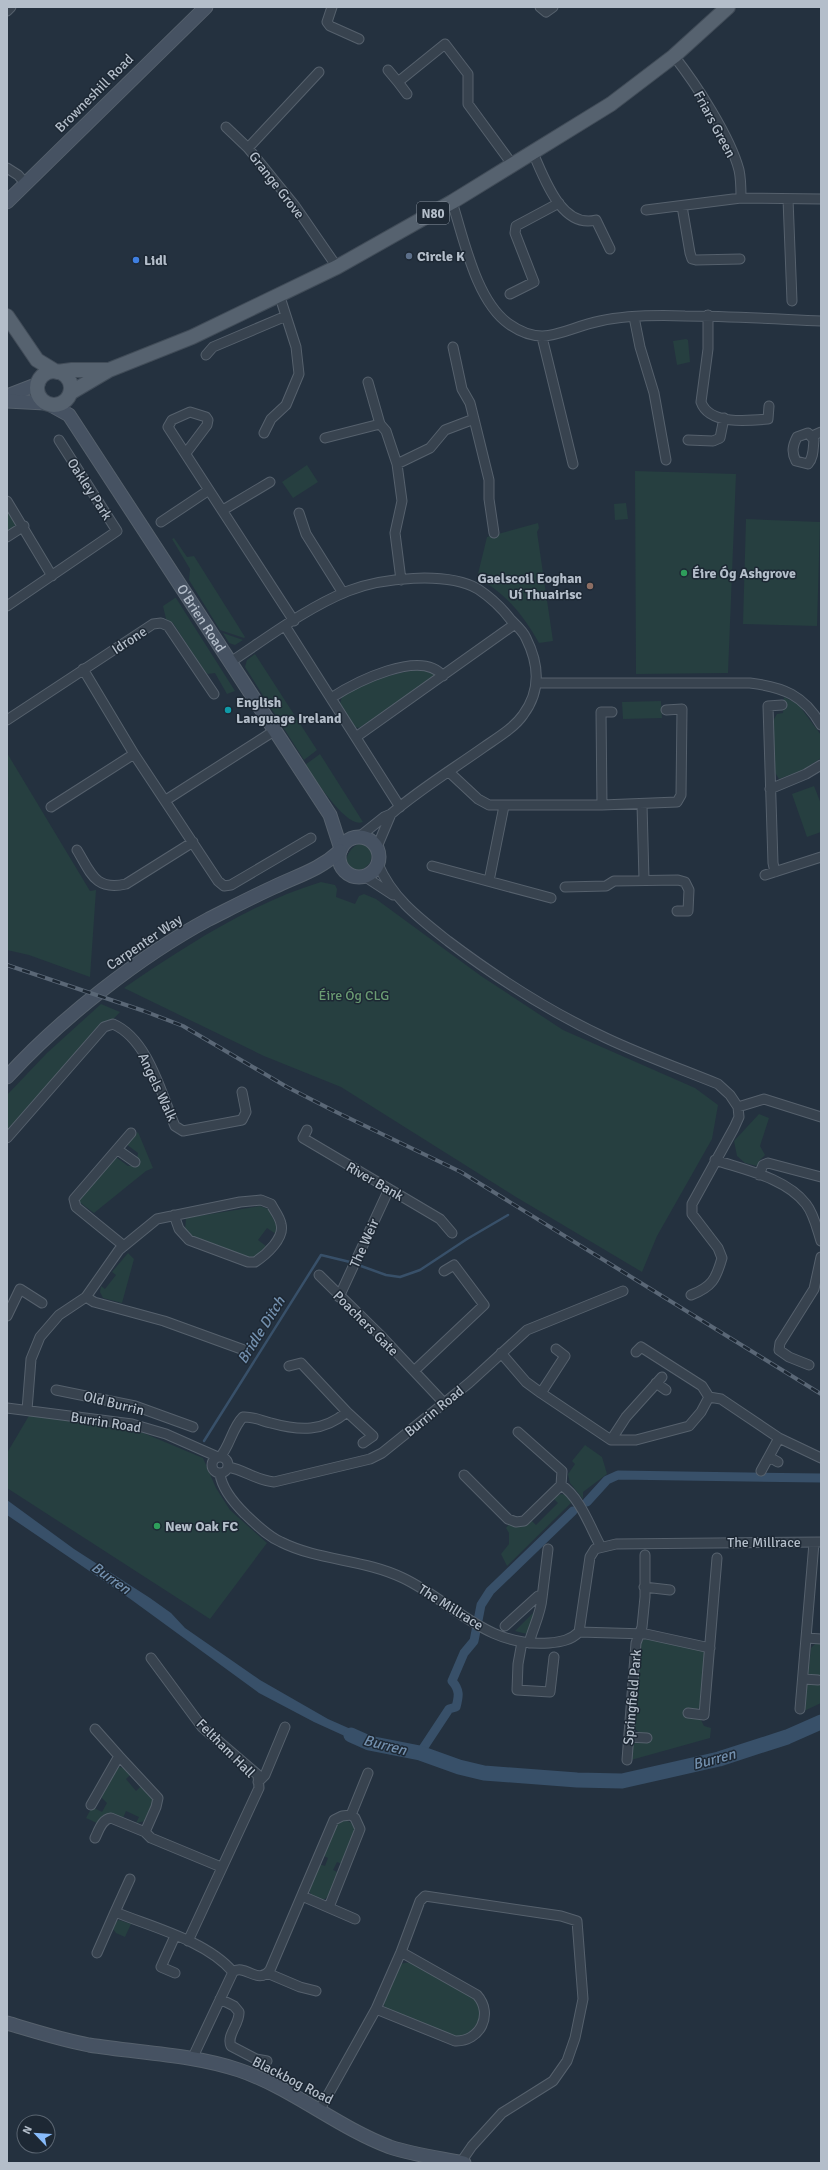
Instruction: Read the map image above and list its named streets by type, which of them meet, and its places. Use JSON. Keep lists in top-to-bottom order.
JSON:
{
  "streets": {
    "main road": ["N80"],
    "street": [
      "Browneshill Road",
      "Friars Green",
      "Grange Grove",
      "Oakley Park",
      "O'Brien Road",
      "Idrone",
      "Carpenter Way",
      "Angels Walk",
      "River Bank",
      "The Weir",
      "Poachers Gate",
      "Old Burrin",
      "Burrin Road",
      "The Millrace",
      "Springfield Park",
      "Feltham Hall",
      "Blackbog Road"
    ]
  },
  "crossings": [
    ["Friars Green", "N80"],
    ["Grange Grove", "N80"],
    ["N80", "O'Brien Road"],
    ["O'Brien Road", "Carpenter Way"],
    ["River Bank", "The Weir"],
    ["The Weir", "Poachers Gate"],
    ["Poachers Gate", "Burrin Road"],
    ["Burrin Road", "The Millrace"],
    ["The Millrace", "Springfield Park"]
  ],
  "water": ["Bridle Ditch", "Burren"],
  "parks": ["Éire Óg CLG"],
  "places": [
    "Circle K",
    "Lidl",
    "Éire Óg Ashgrove",
    "Gaelscoil Eoghan Uí Thuairisc",
    "English Language Ireland",
    "New Oak FC"
  ],
  "north": "top left"
}
